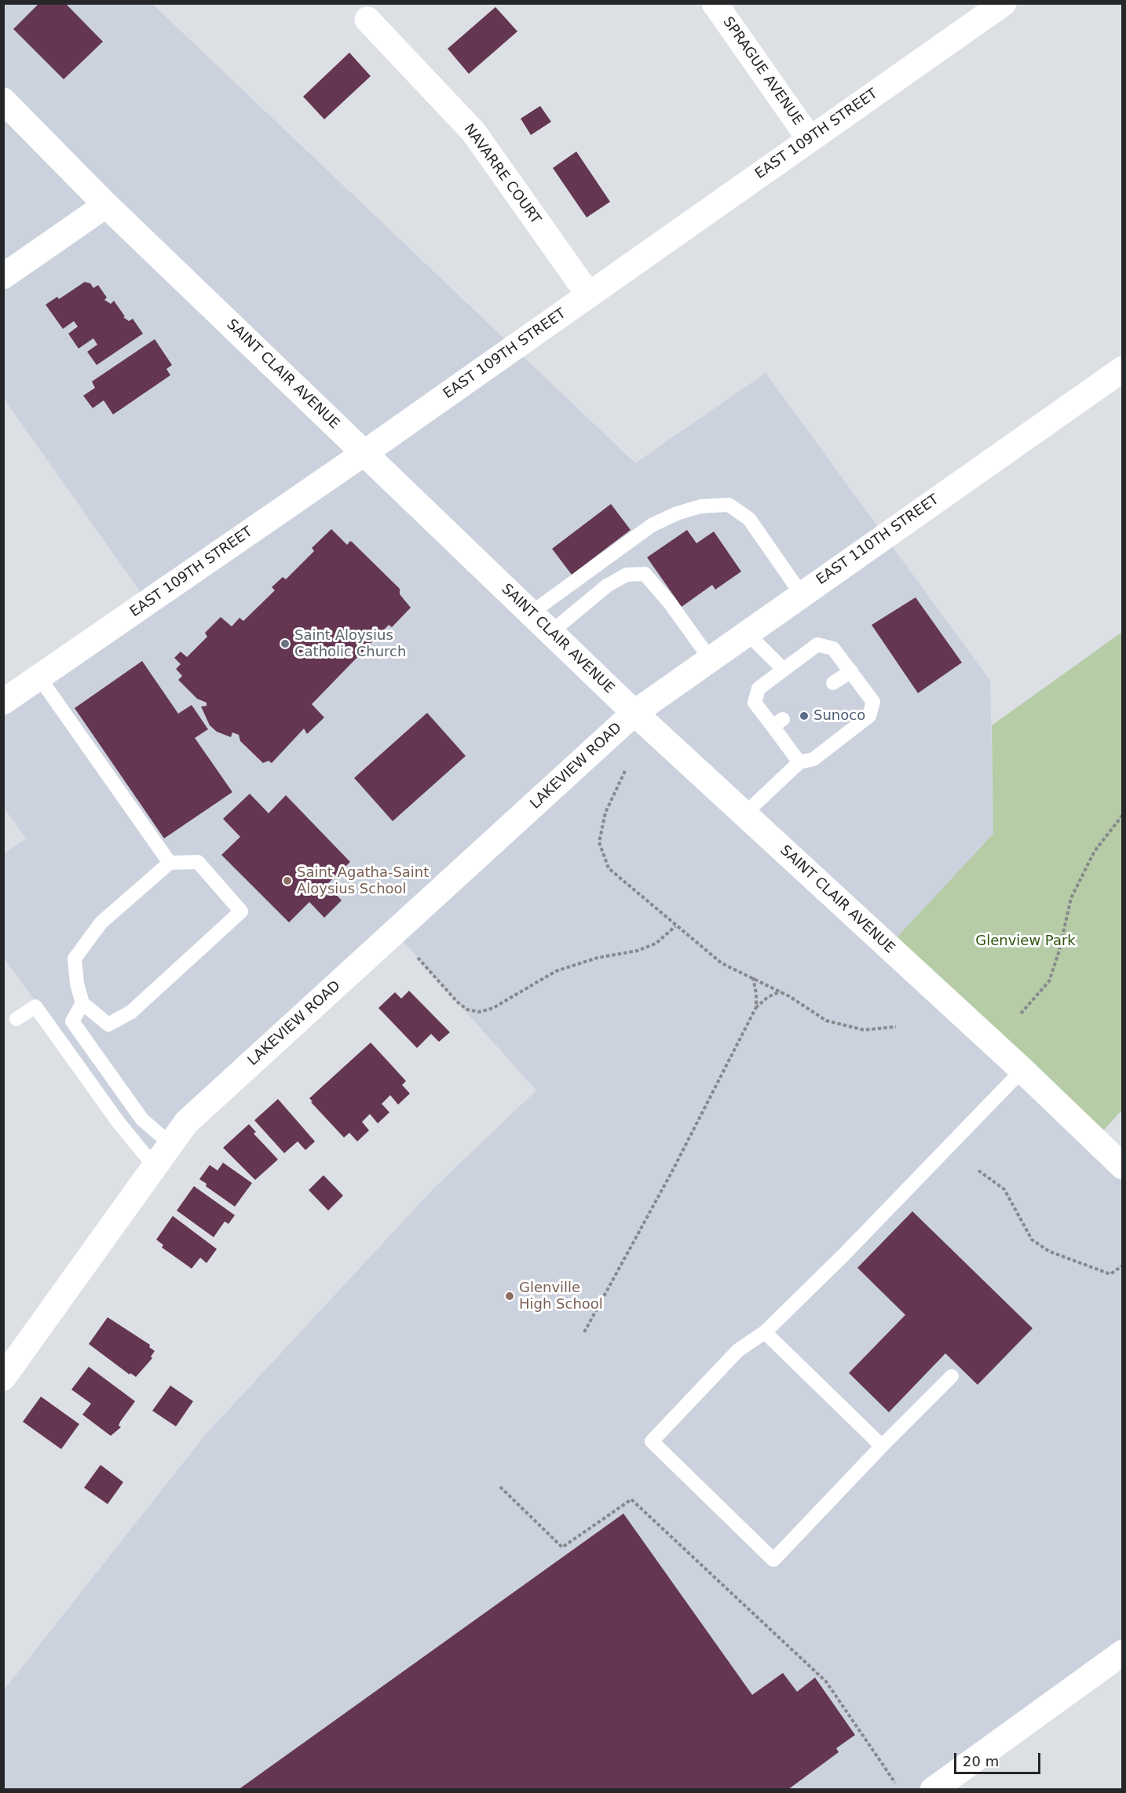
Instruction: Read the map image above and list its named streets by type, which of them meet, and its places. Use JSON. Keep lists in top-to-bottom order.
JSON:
{
  "streets": {
    "street": [
      "SPRAGUE AVENUE",
      "EAST 109TH STREET",
      "NAVARRE COURT",
      "SAINT CLAIR AVENUE",
      "EAST 110TH STREET",
      "LAKEVIEW ROAD"
    ]
  },
  "crossings": [
    ["SPRAGUE AVENUE", "EAST 109TH STREET"],
    ["EAST 109TH STREET", "NAVARRE COURT"],
    ["EAST 109TH STREET", "SAINT CLAIR AVENUE"],
    ["SAINT CLAIR AVENUE", "EAST 110TH STREET"],
    ["SAINT CLAIR AVENUE", "LAKEVIEW ROAD"],
    ["EAST 110TH STREET", "LAKEVIEW ROAD"]
  ],
  "parks": ["Glenview Park"],
  "places": [
    "Saint Aloysius Catholic Church",
    "Sunoco",
    "Saint Agatha-Saint Aloysius School",
    "Glenville High School"
  ],
  "scale_bar": "20 m"
}
